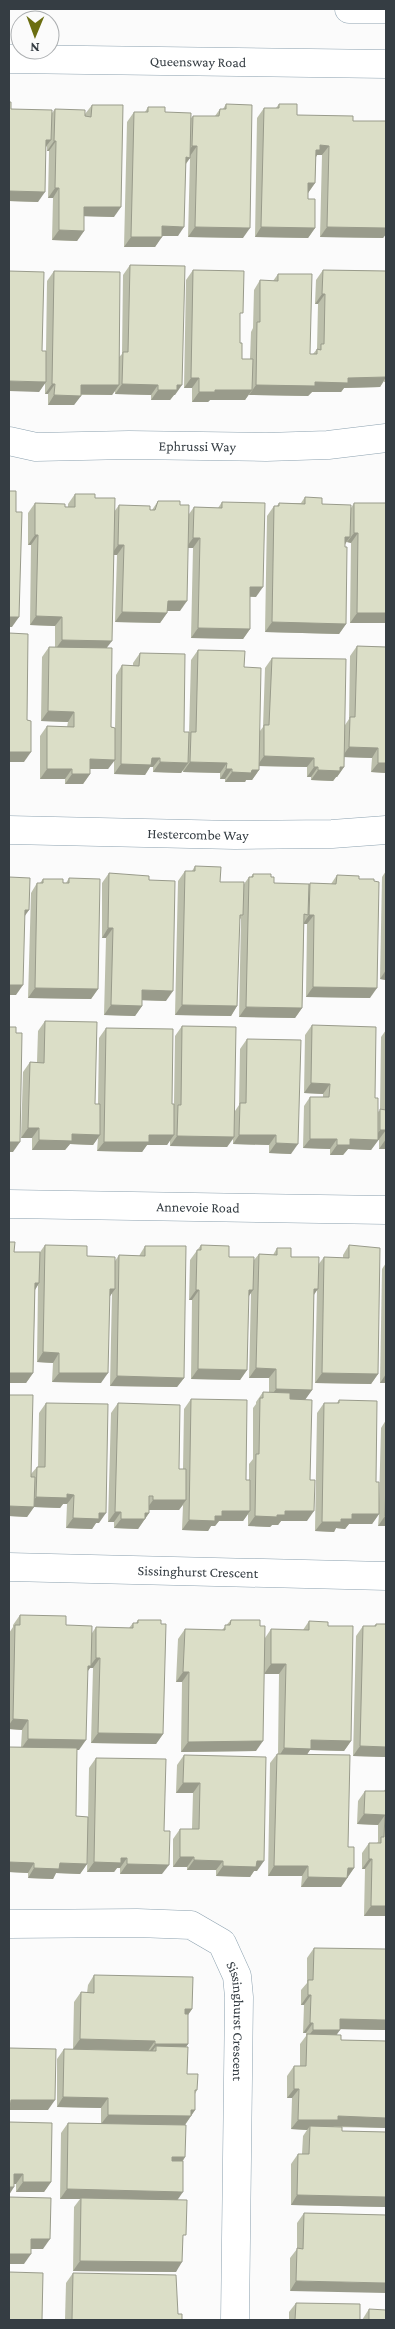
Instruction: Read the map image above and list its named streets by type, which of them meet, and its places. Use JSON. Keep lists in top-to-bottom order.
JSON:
{
  "streets": {
    "street": [
      "Queensway Road",
      "Ephrussi Way",
      "Hestercombe Way",
      "Annevoie Road",
      "Sissinghurst Crescent"
    ]
  },
  "north": "bottom"
}
